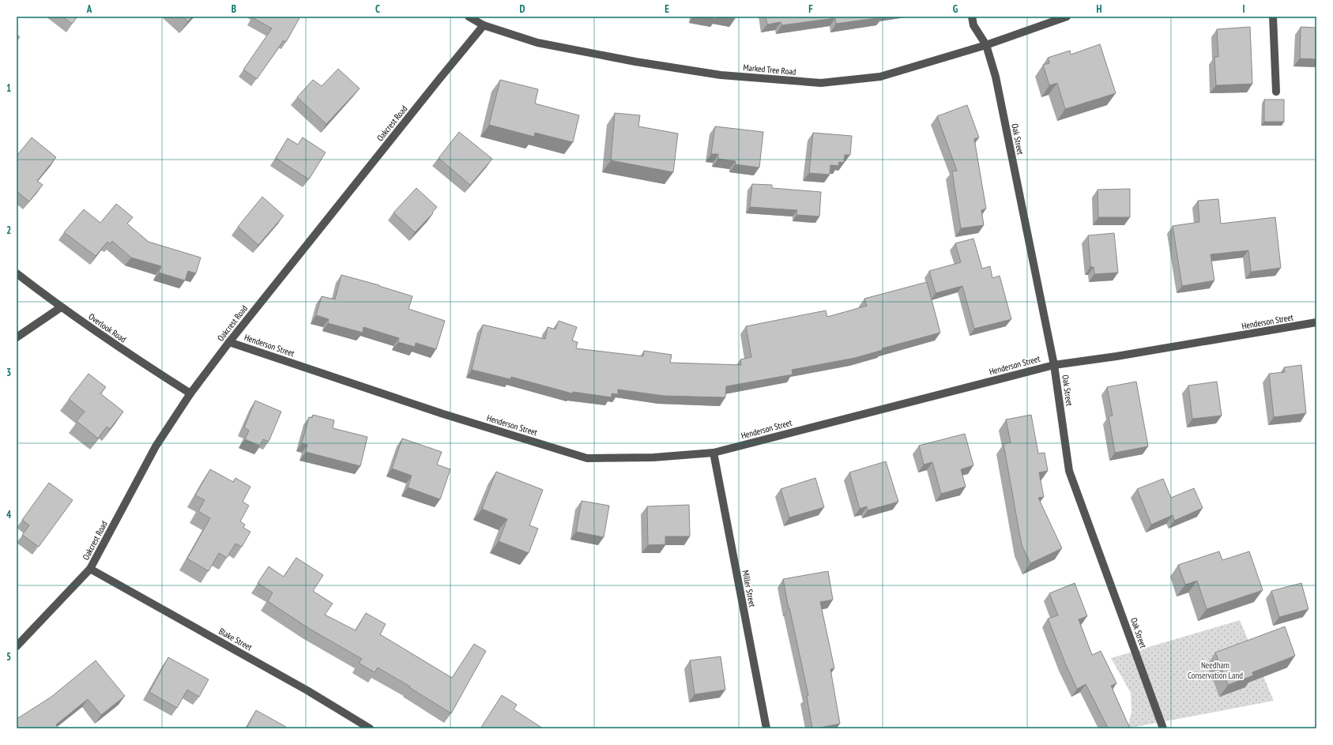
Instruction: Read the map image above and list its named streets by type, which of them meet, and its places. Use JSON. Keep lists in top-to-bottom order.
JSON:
{
  "streets": {
    "street": [
      "Marked Tree Road",
      "Oakcrest Road",
      "Oak Street",
      "Henderson Street",
      "Overlook Road",
      "Miller Street",
      "Blake Street"
    ]
  },
  "crossings": [
    ["Marked Tree Road", "Oakcrest Road"],
    ["Marked Tree Road", "Oak Street"],
    ["Oakcrest Road", "Henderson Street"],
    ["Oakcrest Road", "Overlook Road"],
    ["Oakcrest Road", "Blake Street"],
    ["Oak Street", "Henderson Street"],
    ["Henderson Street", "Miller Street"]
  ],
  "parks": ["Needham Conservation Land"],
  "grid": {
    "columns": [
      "A",
      "B",
      "C",
      "D",
      "E",
      "F",
      "G",
      "H",
      "I"
    ],
    "rows": [
      "1",
      "2",
      "3",
      "4",
      "5"
    ]
  }
}
